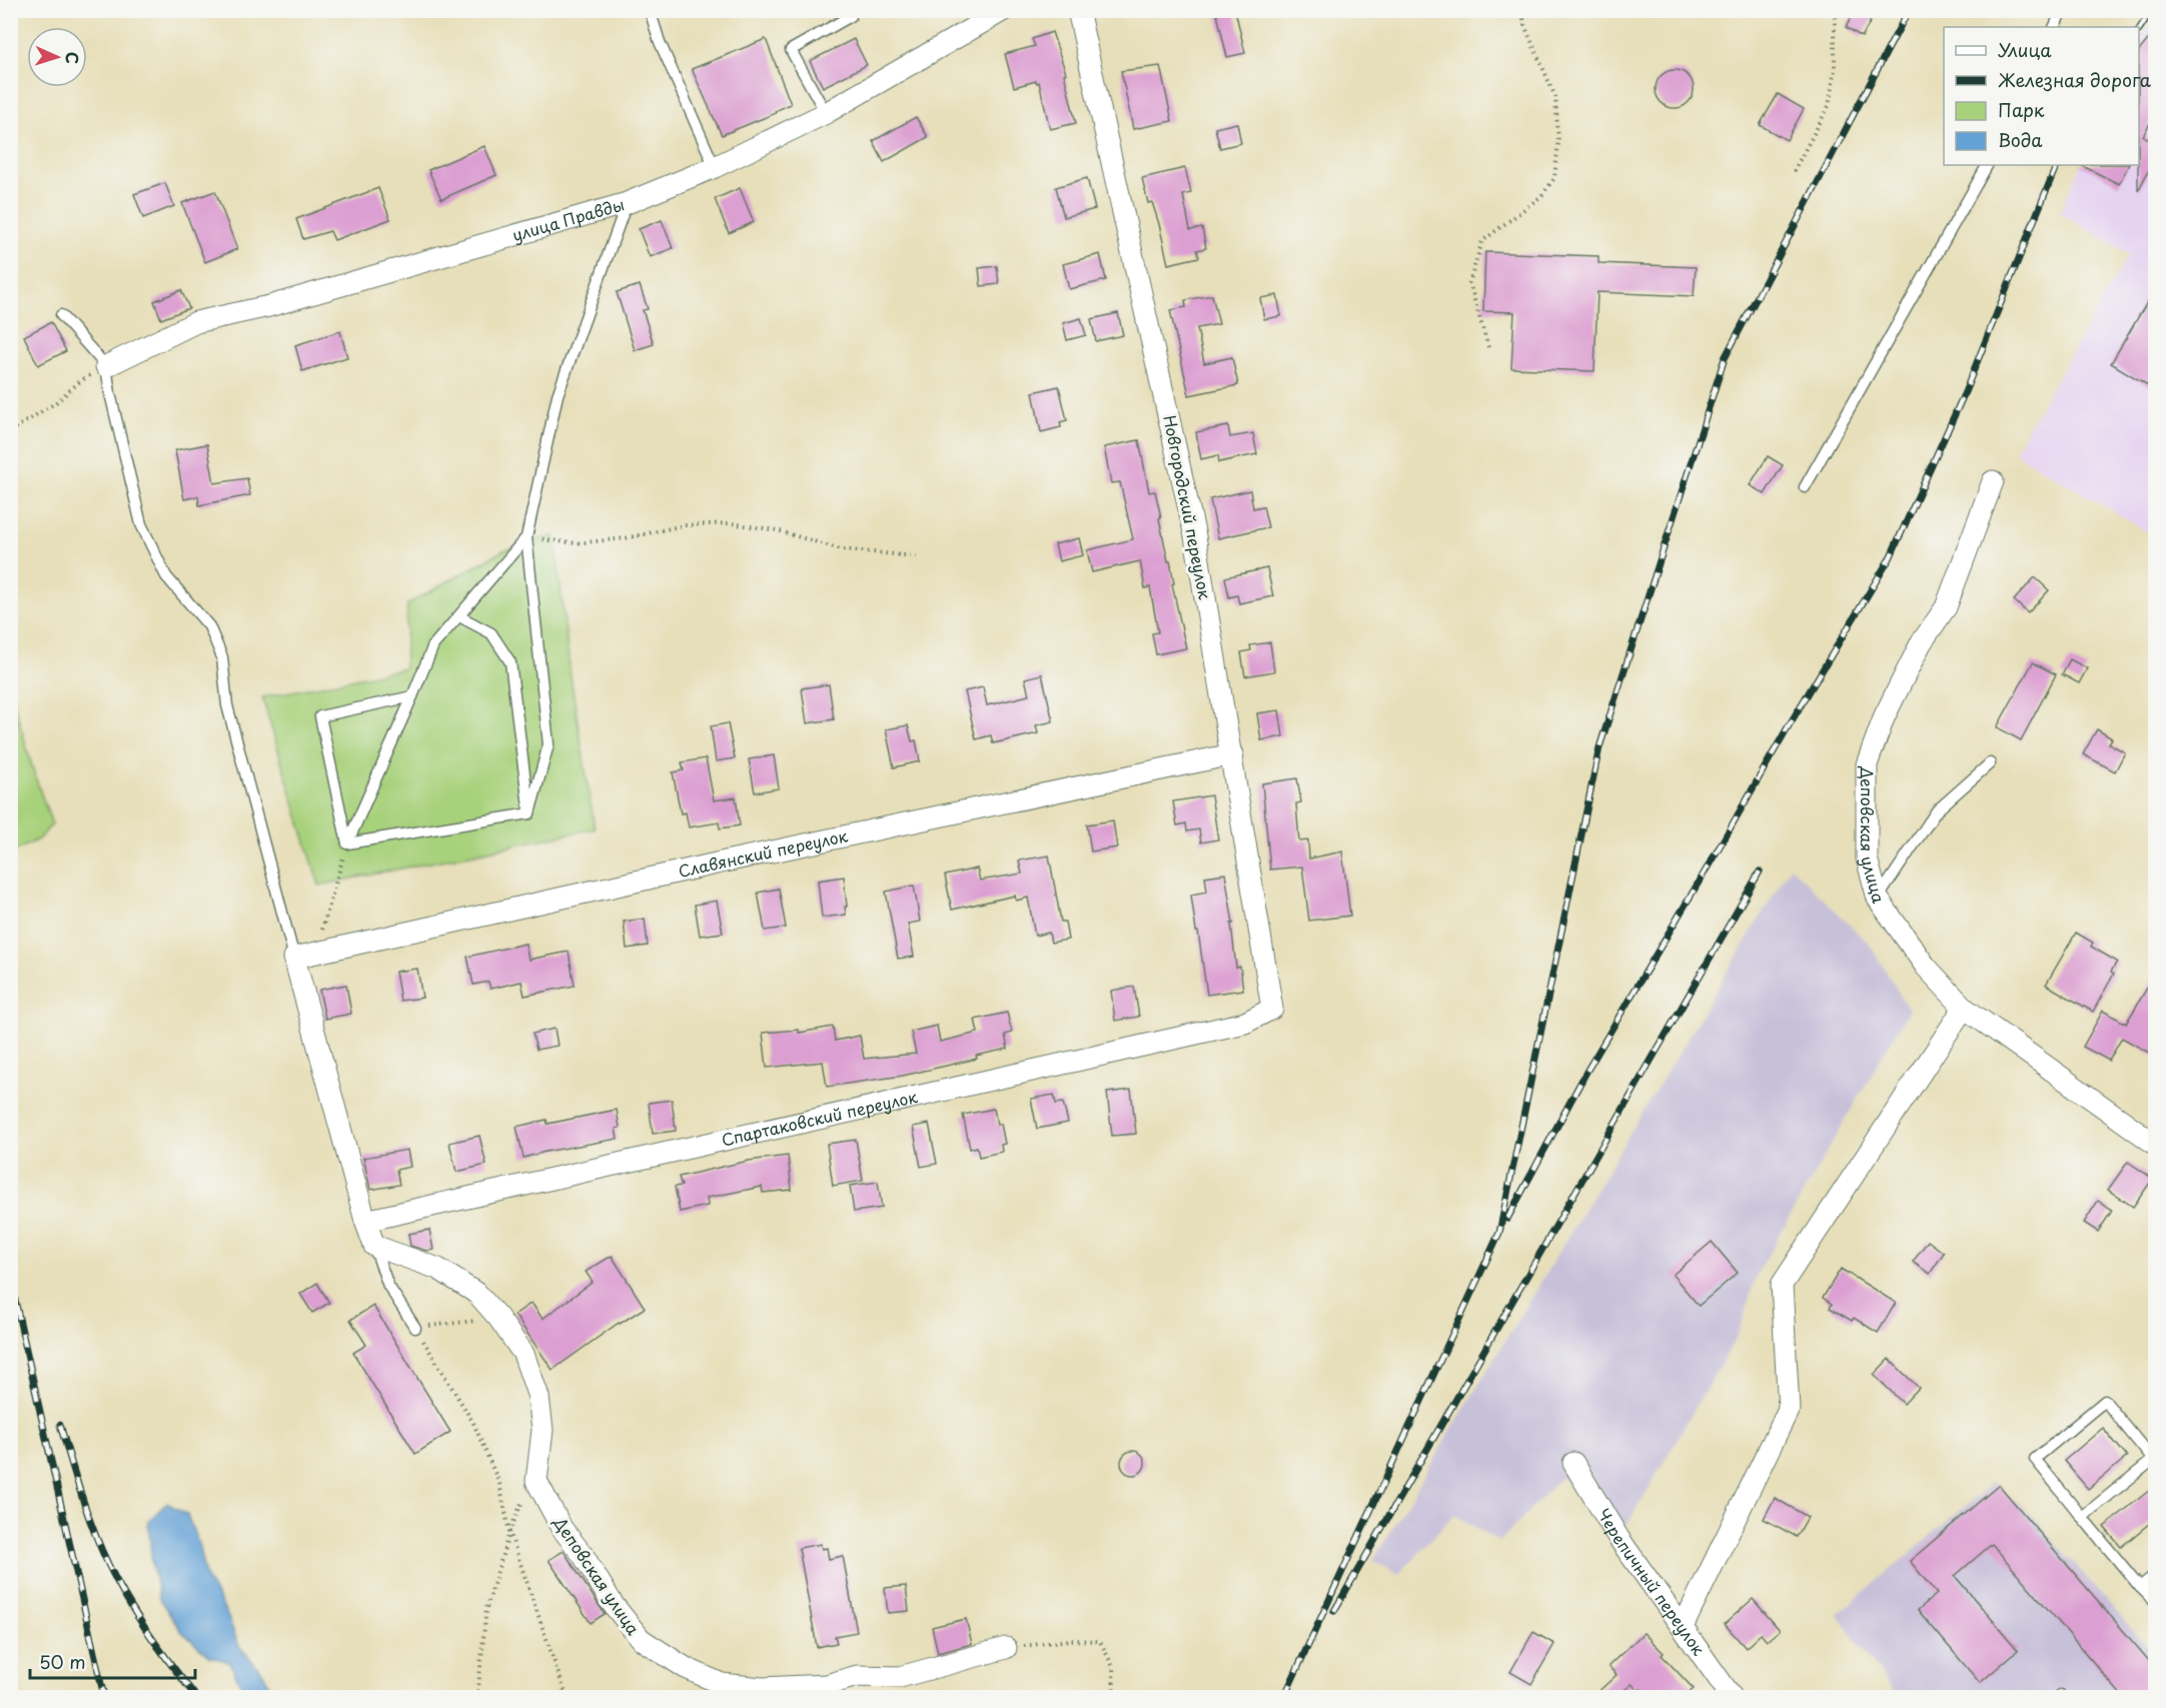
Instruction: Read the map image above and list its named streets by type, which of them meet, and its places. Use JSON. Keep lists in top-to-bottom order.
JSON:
{
  "streets": {
    "street": [
      "улица Правды",
      "Новгородский переулок",
      "Деповская улица",
      "Славянский переулок",
      "Спартаковский переулок",
      "Черепичный переулок"
    ]
  },
  "crossings": [
    ["Новгородский переулок", "Славянский переулок"],
    ["Новгородский переулок", "Спартаковский переулок"]
  ],
  "legend": [
    "Улица",
    "Железная дорога",
    "Парк",
    "Вода"
  ],
  "scale_bar": "50 m",
  "north": "right"
}
